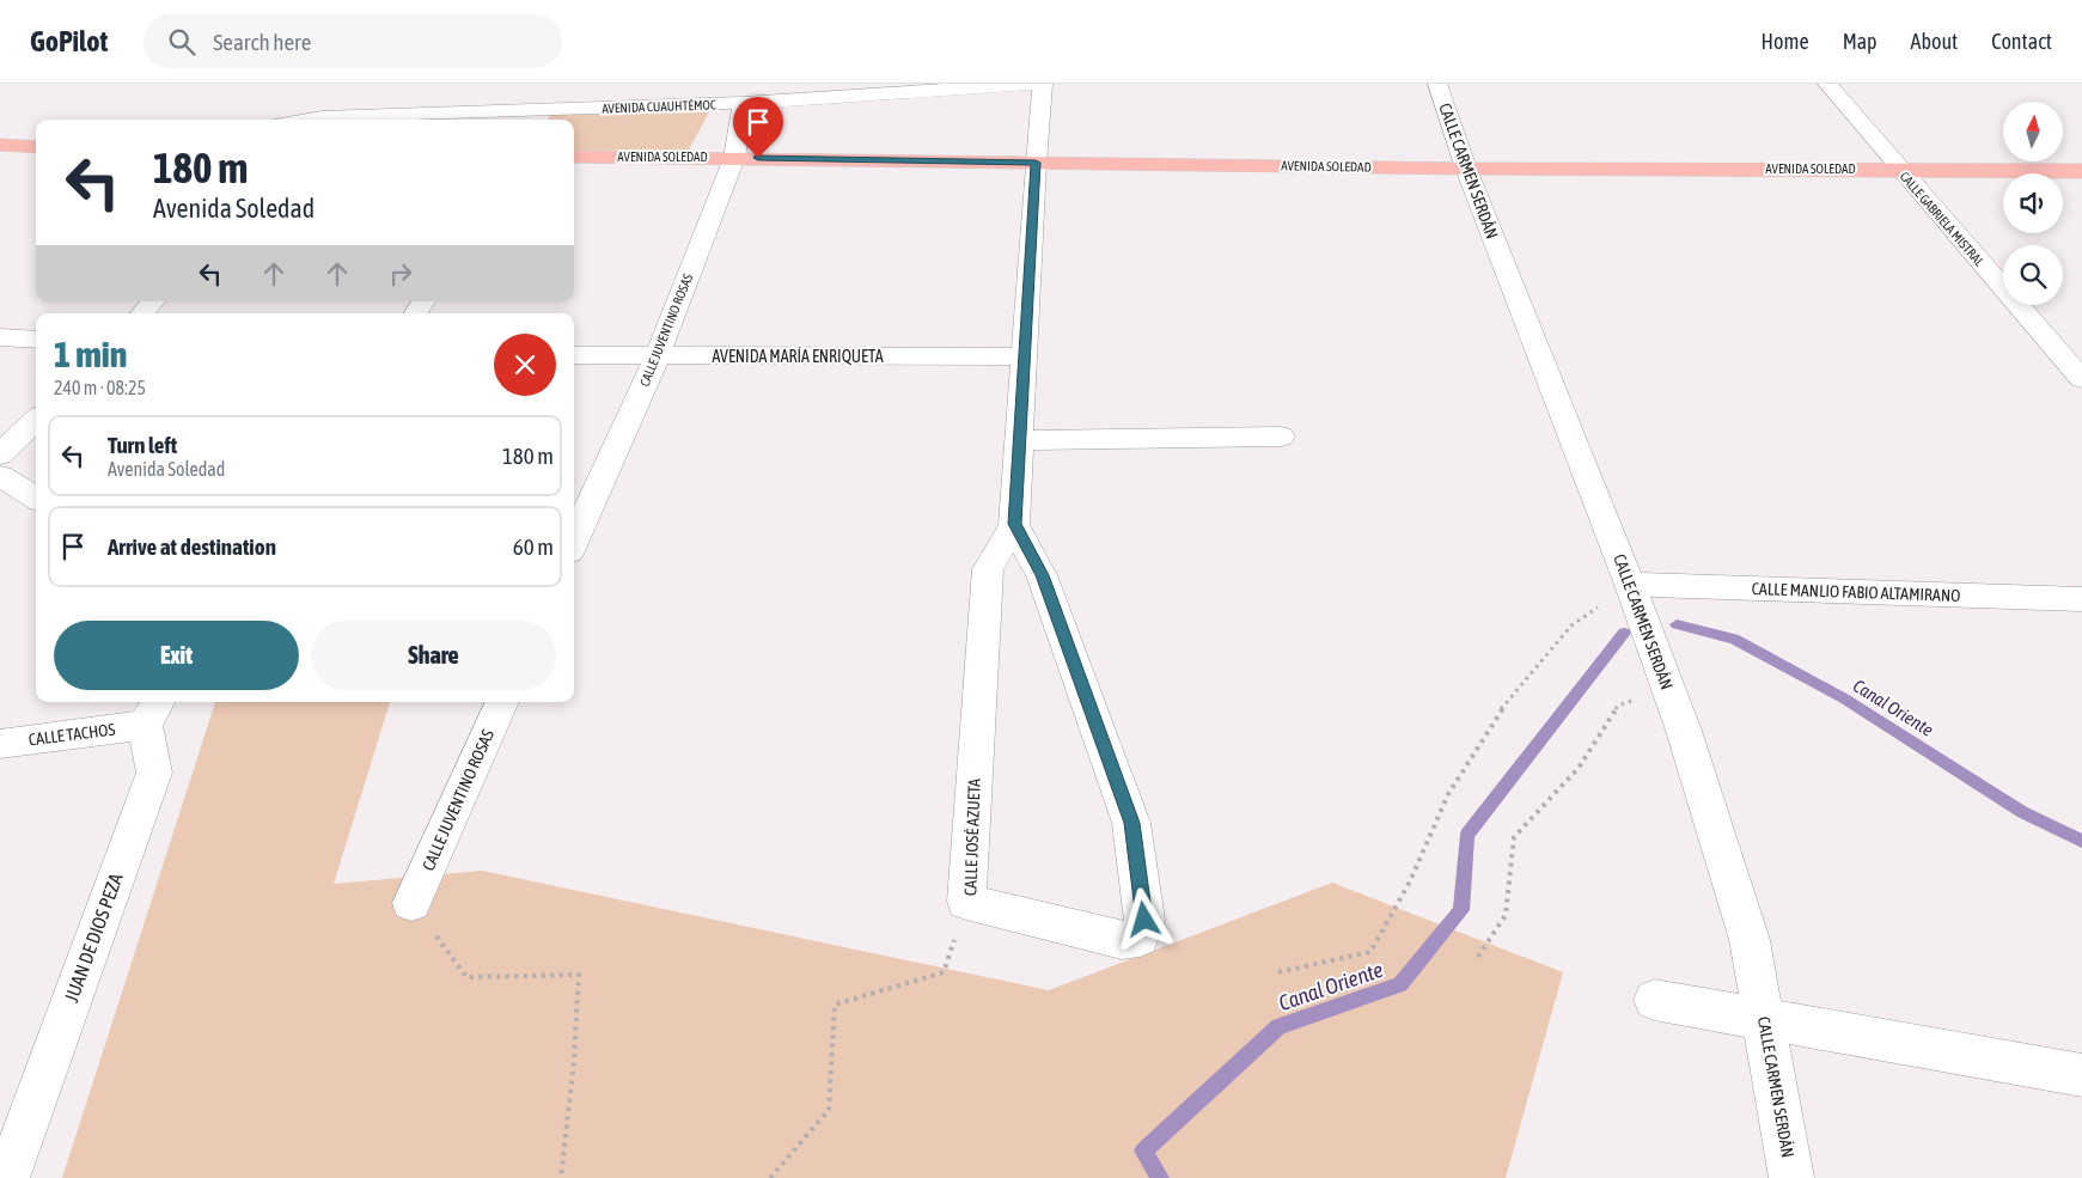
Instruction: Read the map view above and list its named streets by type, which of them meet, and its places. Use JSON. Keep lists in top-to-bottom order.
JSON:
{
  "streets": {
    "main road": ["AVENIDA SOLEDAD"],
    "street": [
      "AVENIDA CUAUHTÉMOC",
      "CALLE CARMEN SERDÁN",
      "CALLE GABRIELA MISTRAL",
      "CALLE JUVENTINO ROSAS",
      "AVENIDA MARÍA ENRIQUETA",
      "CALLE MANLIO FABIO ALTAMIRANO",
      "CALLE TACHOS",
      "CALLE JOSÉ AZUETA",
      "JUAN DE DIOS PEZA"
    ]
  },
  "crossings": [
    ["AVENIDA CUAUHTÉMOC", "CALLE JUVENTINO ROSAS"],
    ["AVENIDA SOLEDAD", "CALLE CARMEN SERDÁN"],
    ["AVENIDA SOLEDAD", "CALLE GABRIELA MISTRAL"],
    ["AVENIDA SOLEDAD", "CALLE JUVENTINO ROSAS"],
    ["AVENIDA SOLEDAD", "CALLE JOSÉ AZUETA"],
    ["CALLE CARMEN SERDÁN", "CALLE MANLIO FABIO ALTAMIRANO"],
    ["CALLE JUVENTINO ROSAS", "AVENIDA MARÍA ENRIQUETA"],
    ["AVENIDA MARÍA ENRIQUETA", "CALLE JOSÉ AZUETA"],
    ["CALLE TACHOS", "JUAN DE DIOS PEZA"]
  ],
  "water": ["Canal Oriente"],
  "north": "top",
  "page": {
    "header": "GoPilot",
    "search": "Search here",
    "nav": [
      "Home",
      "Map",
      "About",
      "Contact"
    ],
    "turn": ["180 m", "Avenida Soledad"],
    "heading": ["1 min", "240 m · 08:25"],
    "list": [
      {
        "name": "Turn left",
        "note": "Avenida Soledad",
        "value": "180 m"
      },
      {
        "name": "Arrive at destination",
        "value": "60 m"
      }
    ],
    "buttons": ["Exit", "Share"]
  }
}
